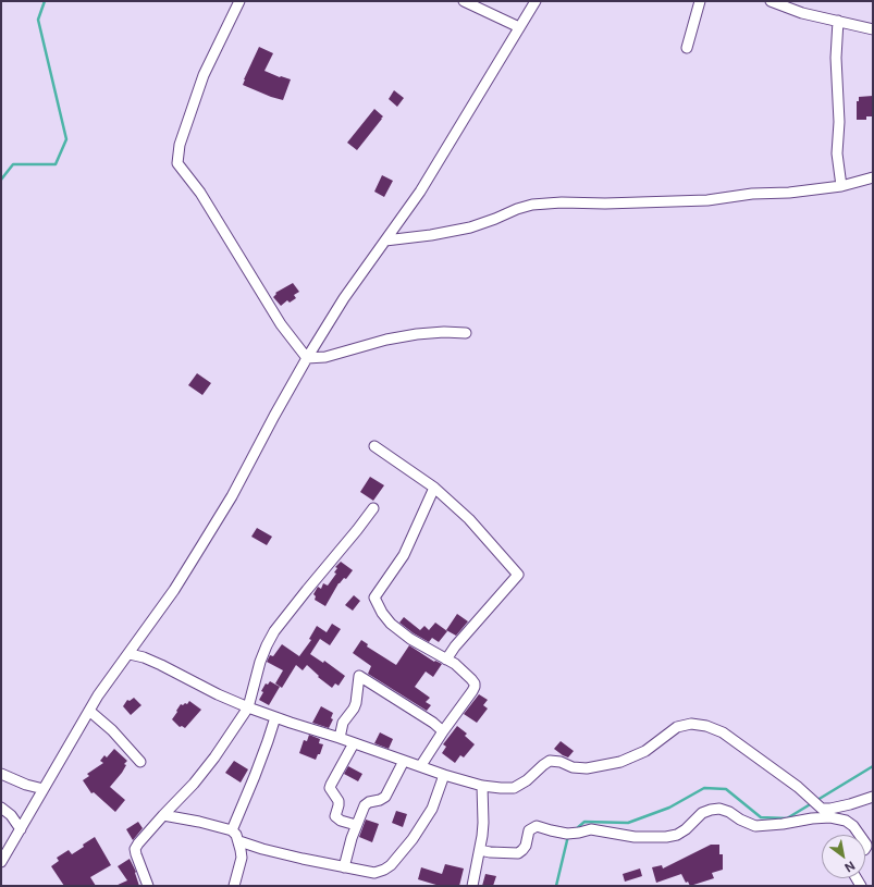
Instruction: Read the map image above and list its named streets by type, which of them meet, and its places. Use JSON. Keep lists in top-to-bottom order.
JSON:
{
  "north": "bottom right"
}
